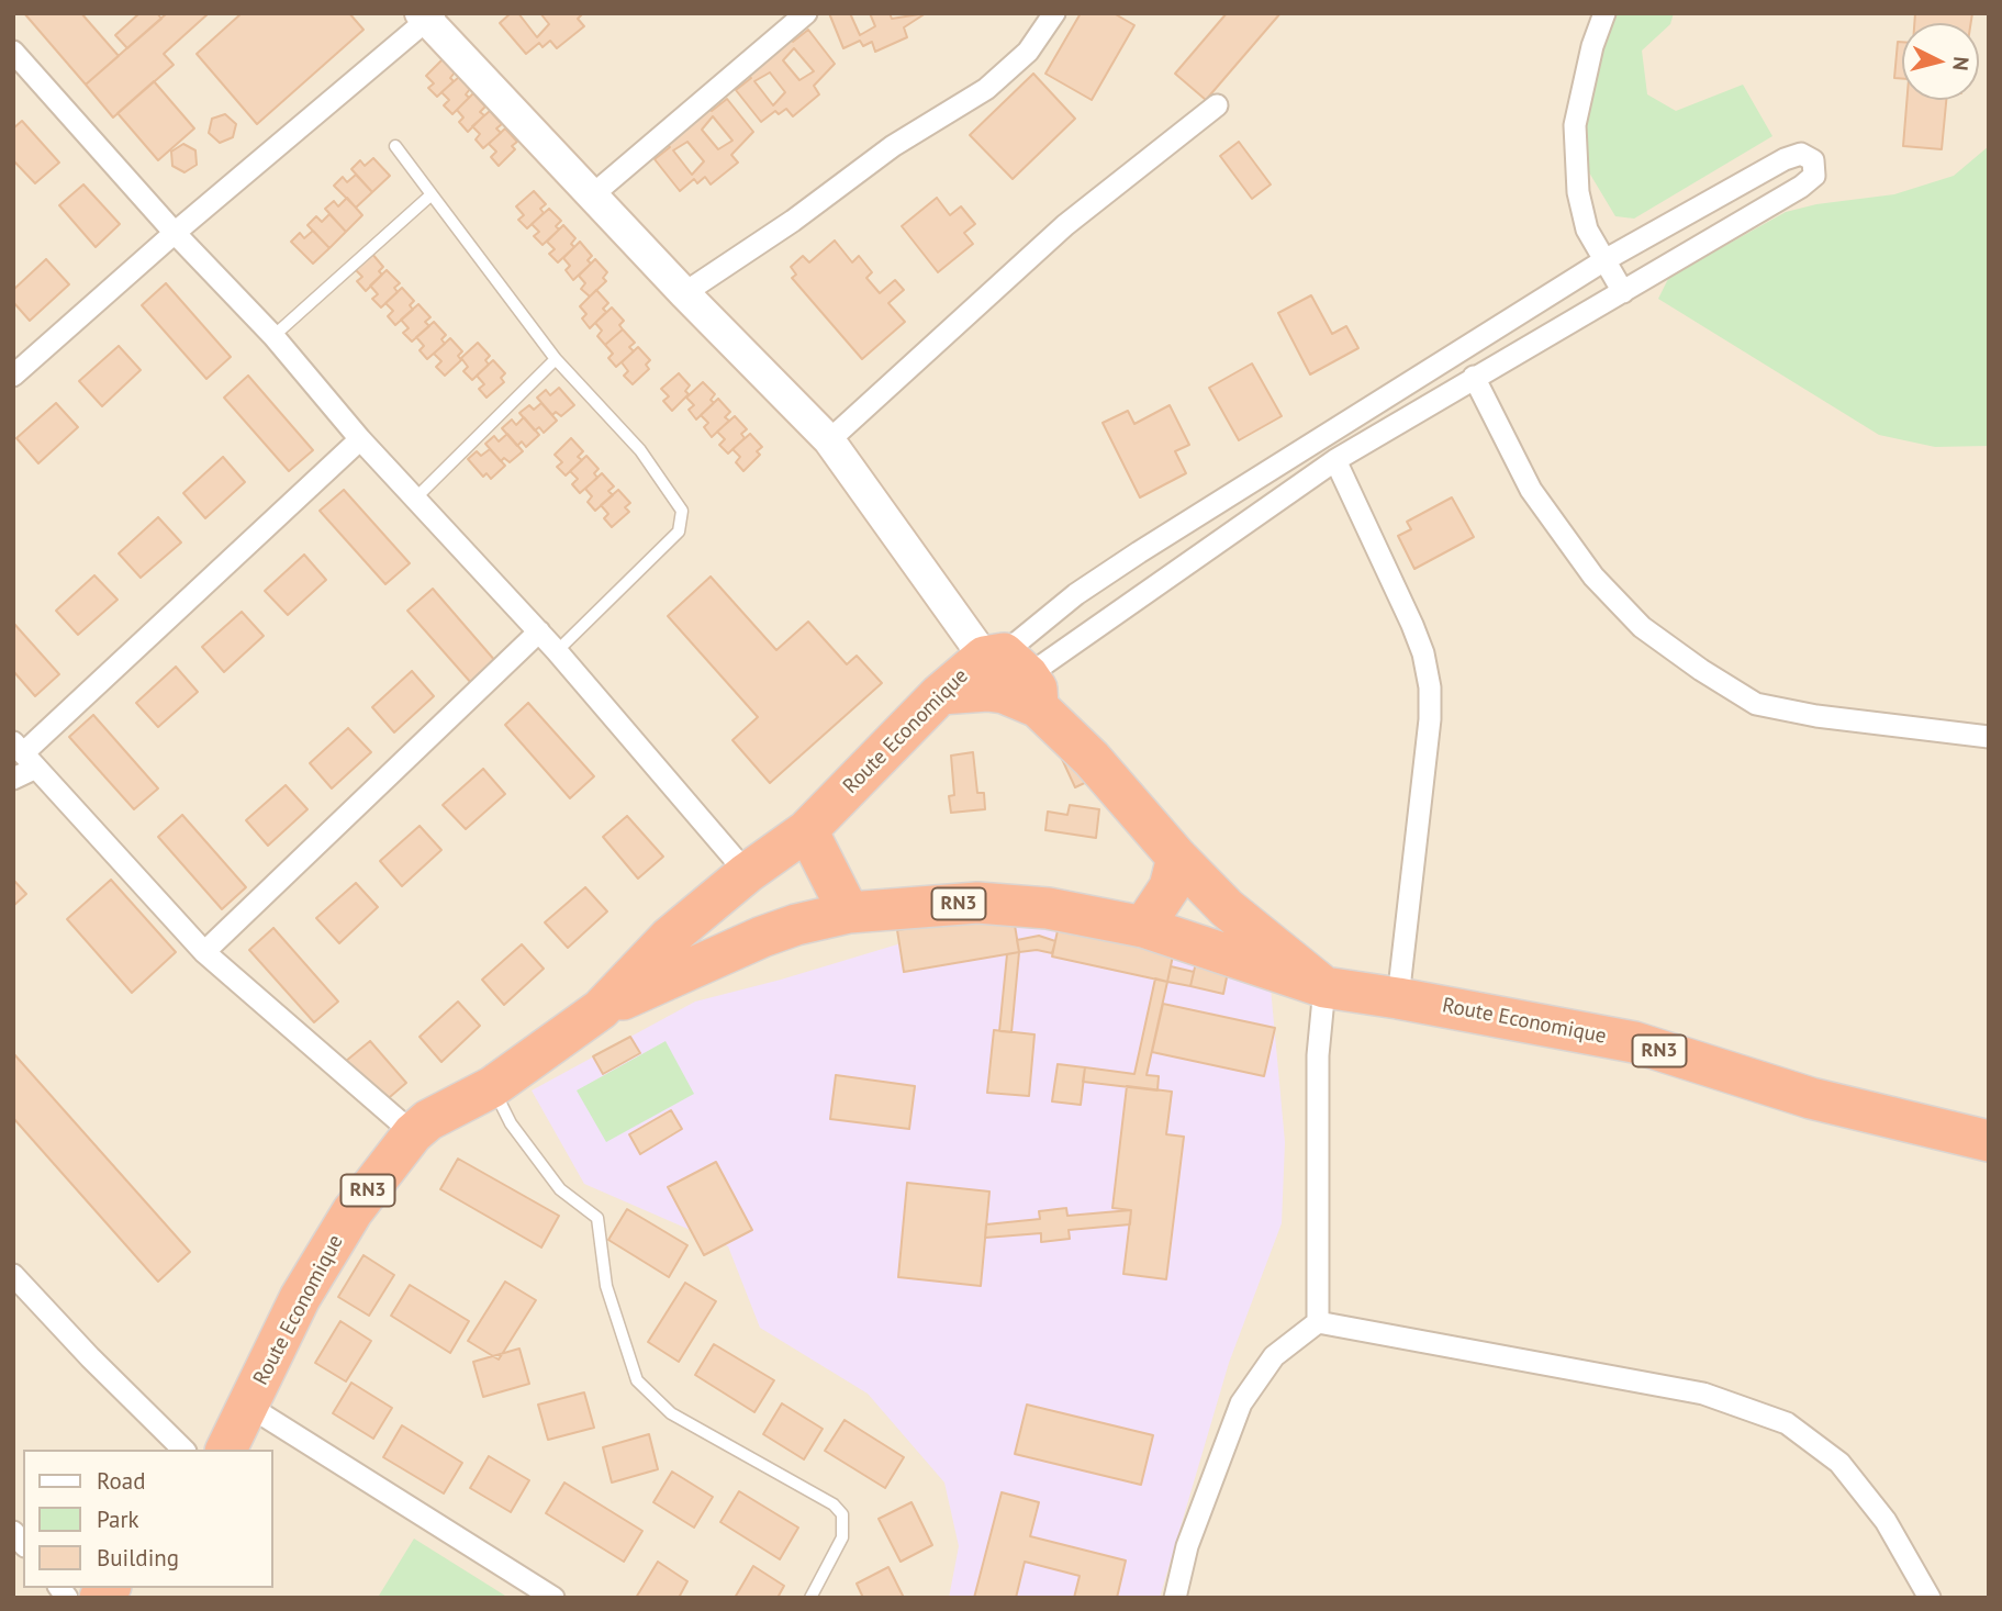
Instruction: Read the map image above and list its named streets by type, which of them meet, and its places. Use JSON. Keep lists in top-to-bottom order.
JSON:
{
  "streets": {
    "highway": ["Route Economique", "RN3"]
  },
  "legend": ["Road", "Park", "Building"],
  "north": "right"
}
